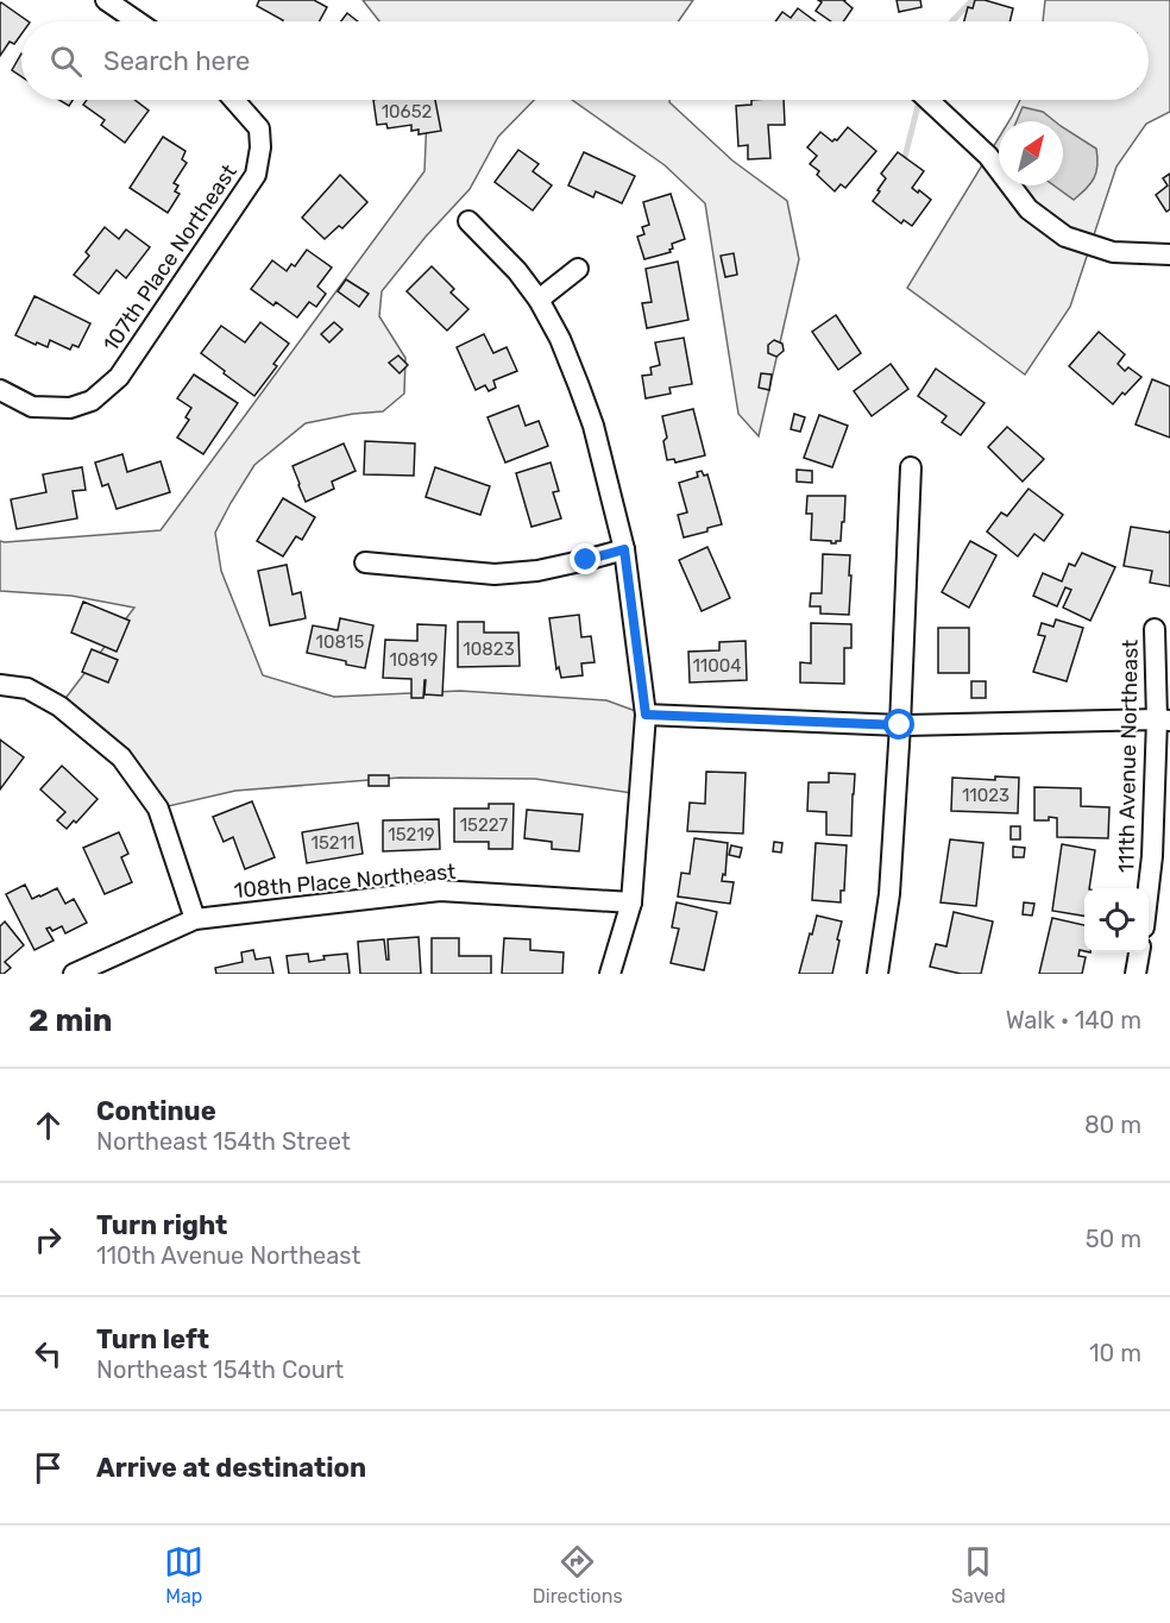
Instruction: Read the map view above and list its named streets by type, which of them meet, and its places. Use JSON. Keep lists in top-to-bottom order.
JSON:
{
  "streets": {
    "street": ["107th Place Northeast", "111th Avenue Northeast", "108th Place Northeast"]
  },
  "house_numbers": [
    "10652",
    "10815",
    "10823",
    "10819",
    "11004",
    "11023",
    "15227",
    "15219",
    "15211"
  ],
  "north": "top right",
  "page": {
    "search": "Search here",
    "heading": ["2 min", "Walk · 140 m"],
    "list": [
      ["Continue", "Northeast 154th Street", "80 m"],
      ["Turn right", "110th Avenue Northeast", "50 m"],
      ["Turn left", "Northeast 154th Court", "10 m"],
      "Arrive at destination"
    ],
    "nav": ["Map", "Directions", "Saved"]
  }
}
